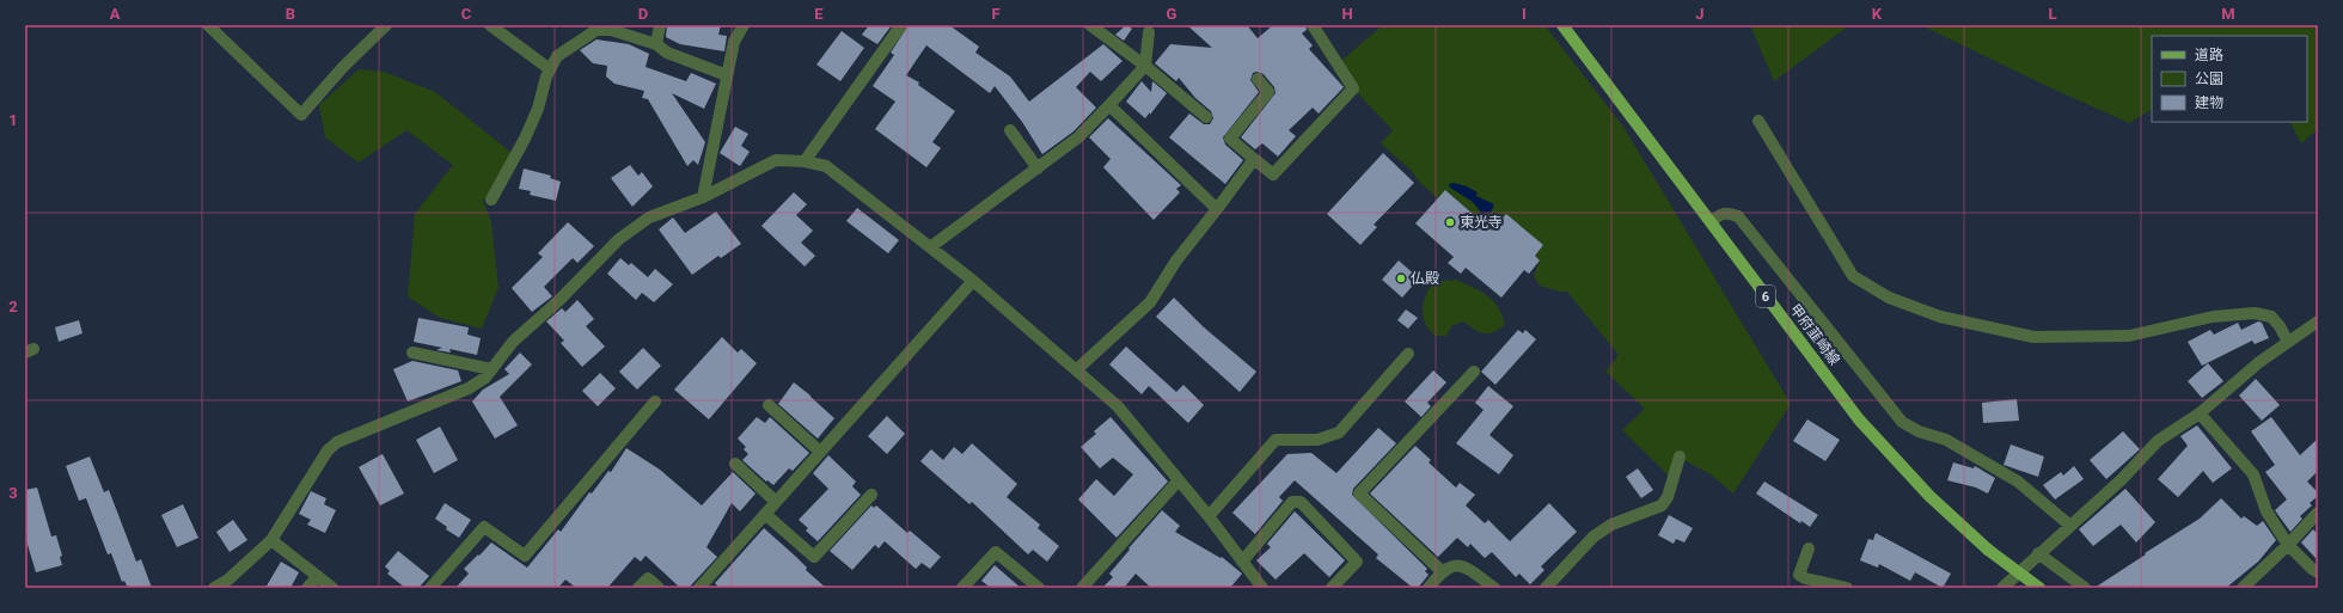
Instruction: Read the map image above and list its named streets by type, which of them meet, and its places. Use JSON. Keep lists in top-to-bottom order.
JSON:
{
  "streets": {
    "main road": ["6", "甲府韮崎線"]
  },
  "places": ["東光寺", "仏殿"],
  "legend": ["道路", "公園", "建物"],
  "grid": {
    "columns": [
      "A",
      "B",
      "C",
      "D",
      "E",
      "F",
      "G",
      "H",
      "I",
      "J",
      "K",
      "L",
      "M"
    ],
    "rows": ["1", "2", "3"]
  }
}
